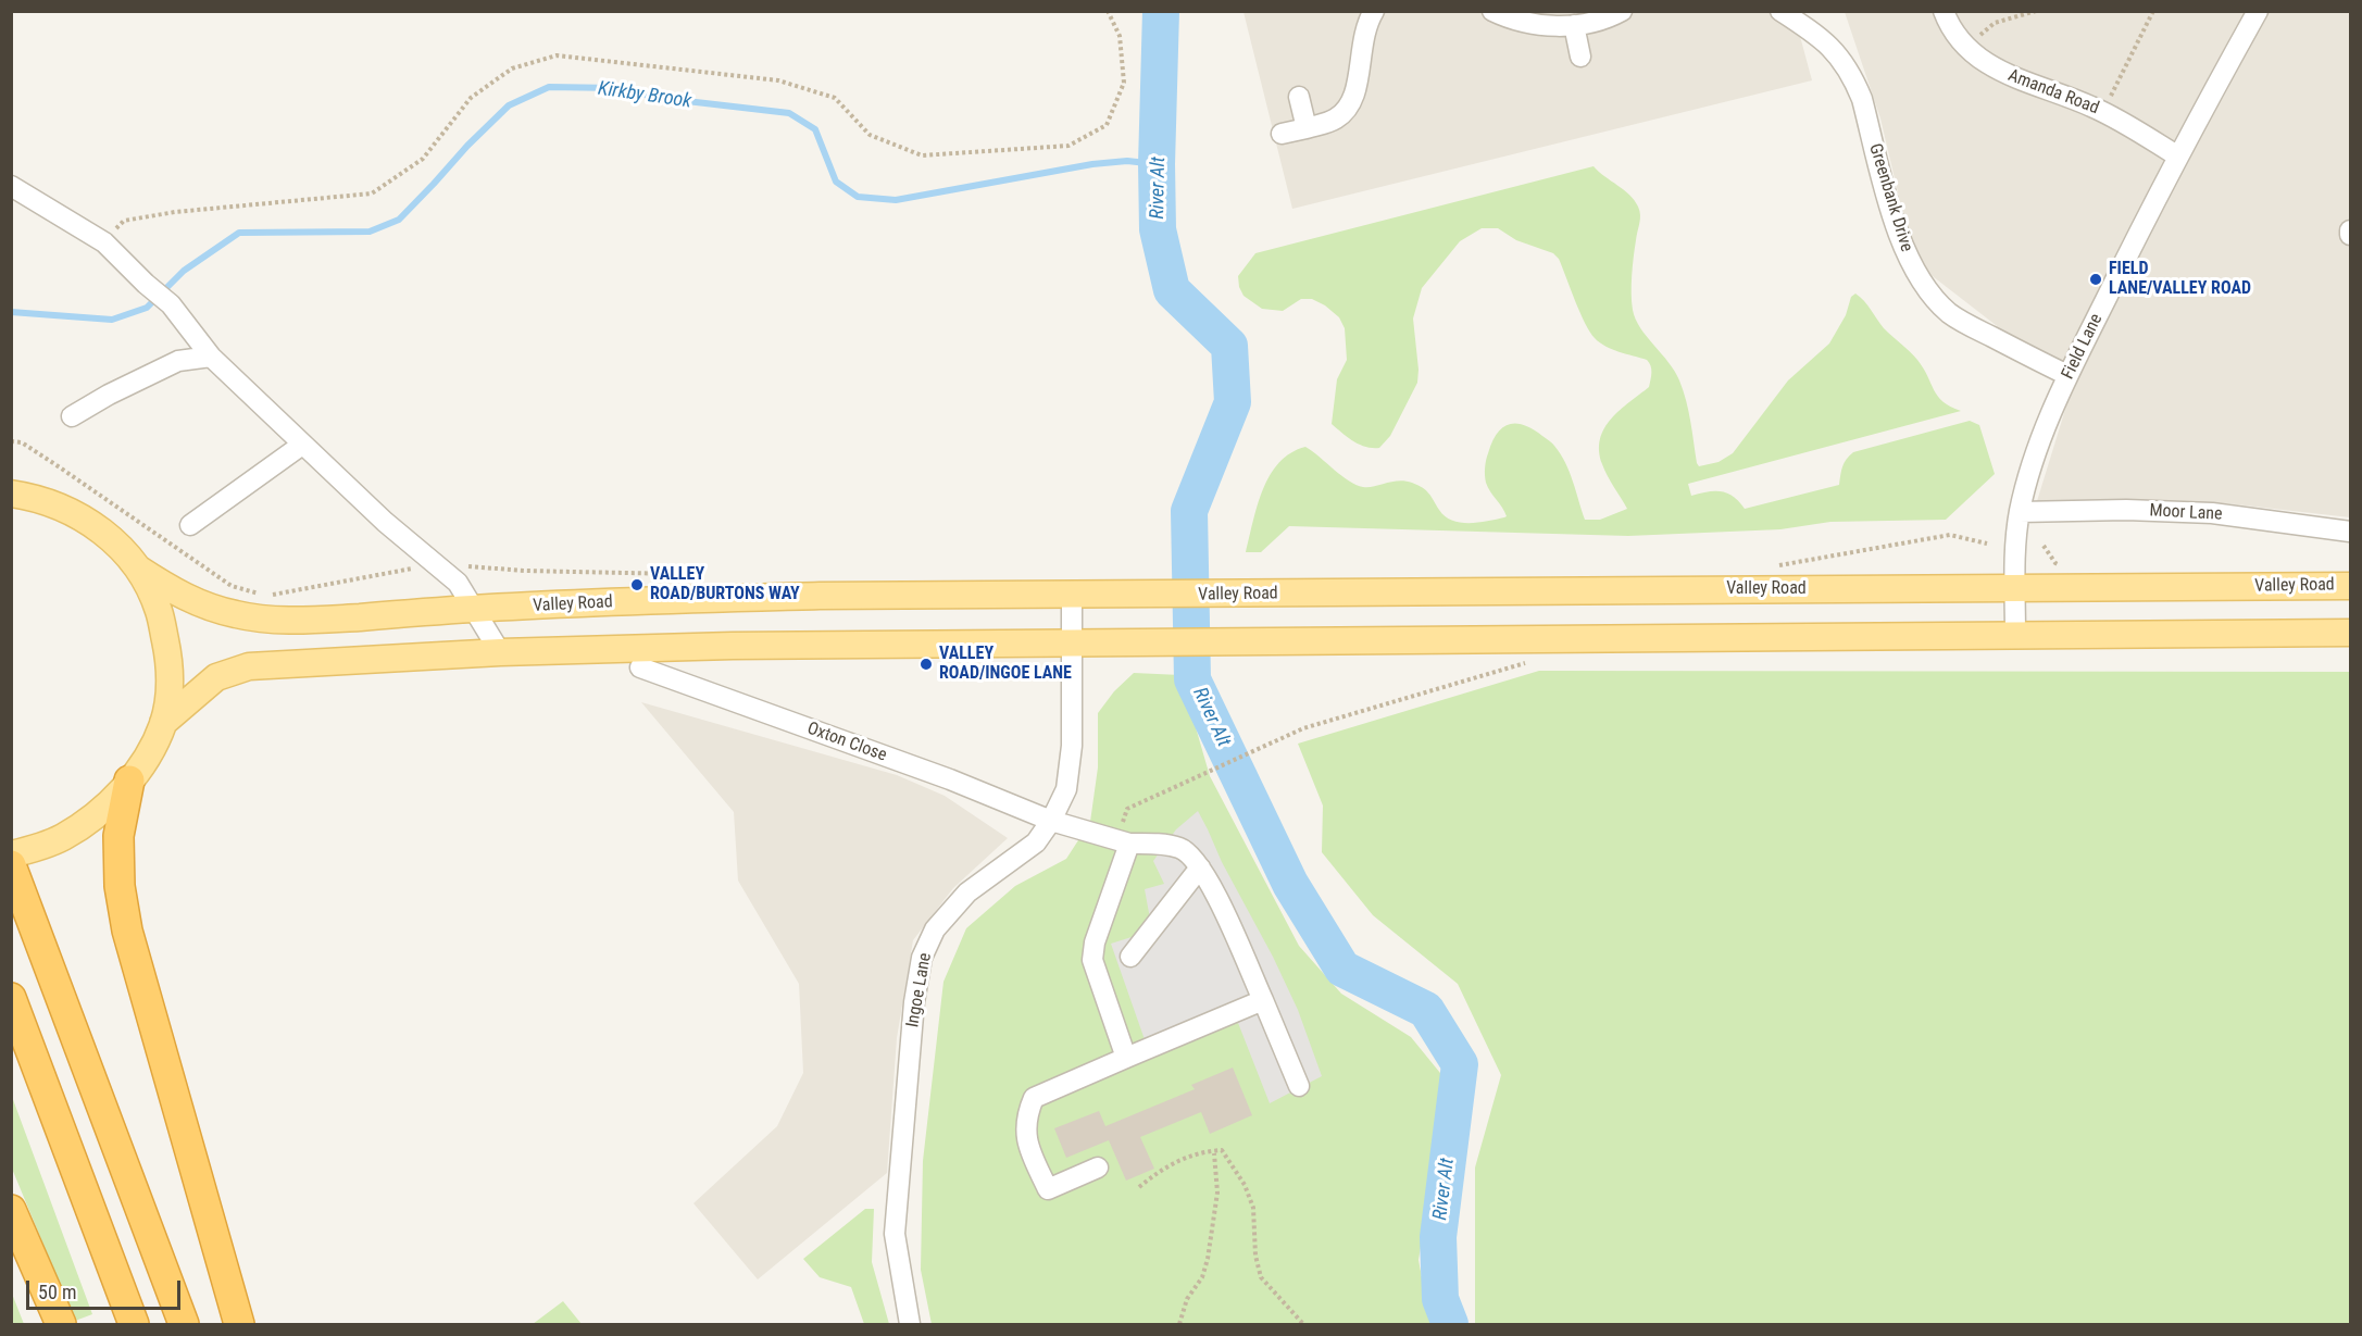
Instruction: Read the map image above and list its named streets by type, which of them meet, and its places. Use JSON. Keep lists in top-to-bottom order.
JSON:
{
  "streets": {
    "main road": ["Valley Road"],
    "street": [
      "Amanda Road",
      "Greenbank Drive",
      "Field Lane",
      "Moor Lane",
      "Oxton Close",
      "Ingoe Lane"
    ]
  },
  "crossings": [
    ["Amanda Road", "Field Lane"],
    ["Greenbank Drive", "Field Lane"],
    ["Field Lane", "Moor Lane"],
    ["Field Lane", "Valley Road"],
    ["Valley Road", "Ingoe Lane"],
    ["Oxton Close", "Ingoe Lane"]
  ],
  "water": ["Kirkby Brook", "River Alt"],
  "places": ["FIELD LANE/VALLEY ROAD", "VALLEY ROAD/BURTONS WAY", "VALLEY ROAD/INGOE LANE"],
  "scale_bar": "50 m"
}
